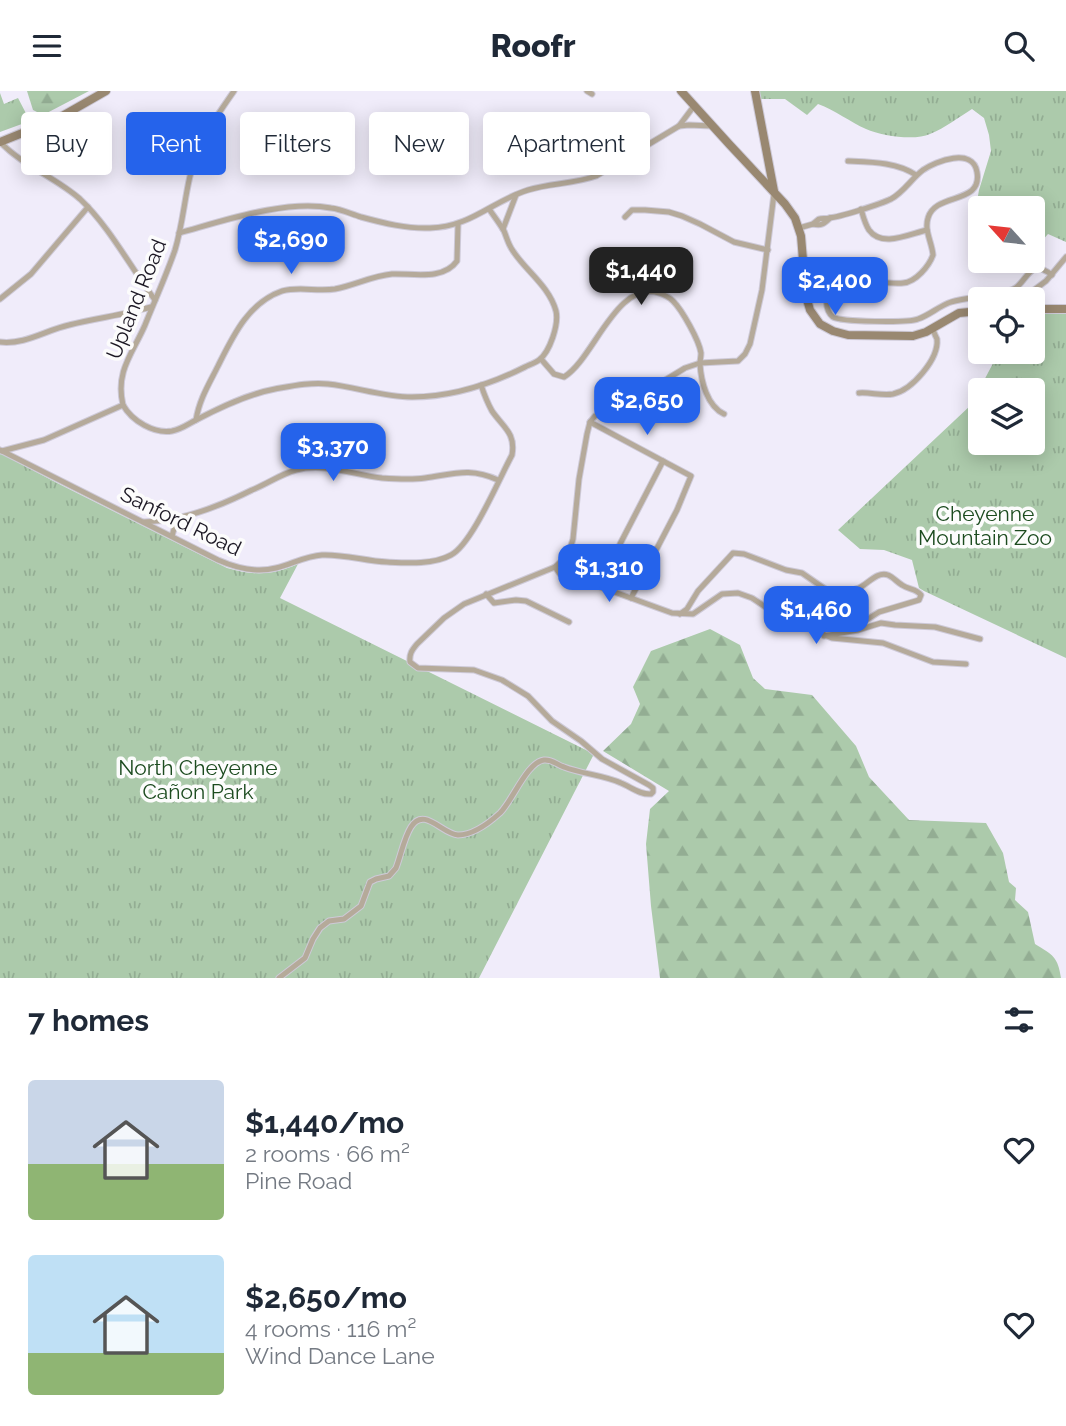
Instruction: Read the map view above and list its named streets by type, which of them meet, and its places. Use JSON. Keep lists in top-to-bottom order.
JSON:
{
  "streets": {
    "street": ["Upland Road", "Sanford Road"]
  },
  "parks": ["Cheyenne Mountain Zoo", "North Cheyenne Cañon Park"],
  "north": "top left",
  "page": {
    "header": "Roofr",
    "chip": [
      "Buy",
      "Rent",
      "Filters",
      "New",
      "Apartment"
    ],
    "price": [
      "$2,690",
      "$1,440",
      "$2,400",
      "$2,650",
      "$3,370",
      "$1,310",
      "$1,460"
    ],
    "heading": "7 homes",
    "list": [
      {
        "name": "$1,440/mo",
        "note": "2 rooms · 66 m² · Pine Road"
      },
      {
        "name": "$2,650/mo",
        "note": "4 rooms · 116 m² · Wind Dance Lane"
      }
    ]
  }
}
